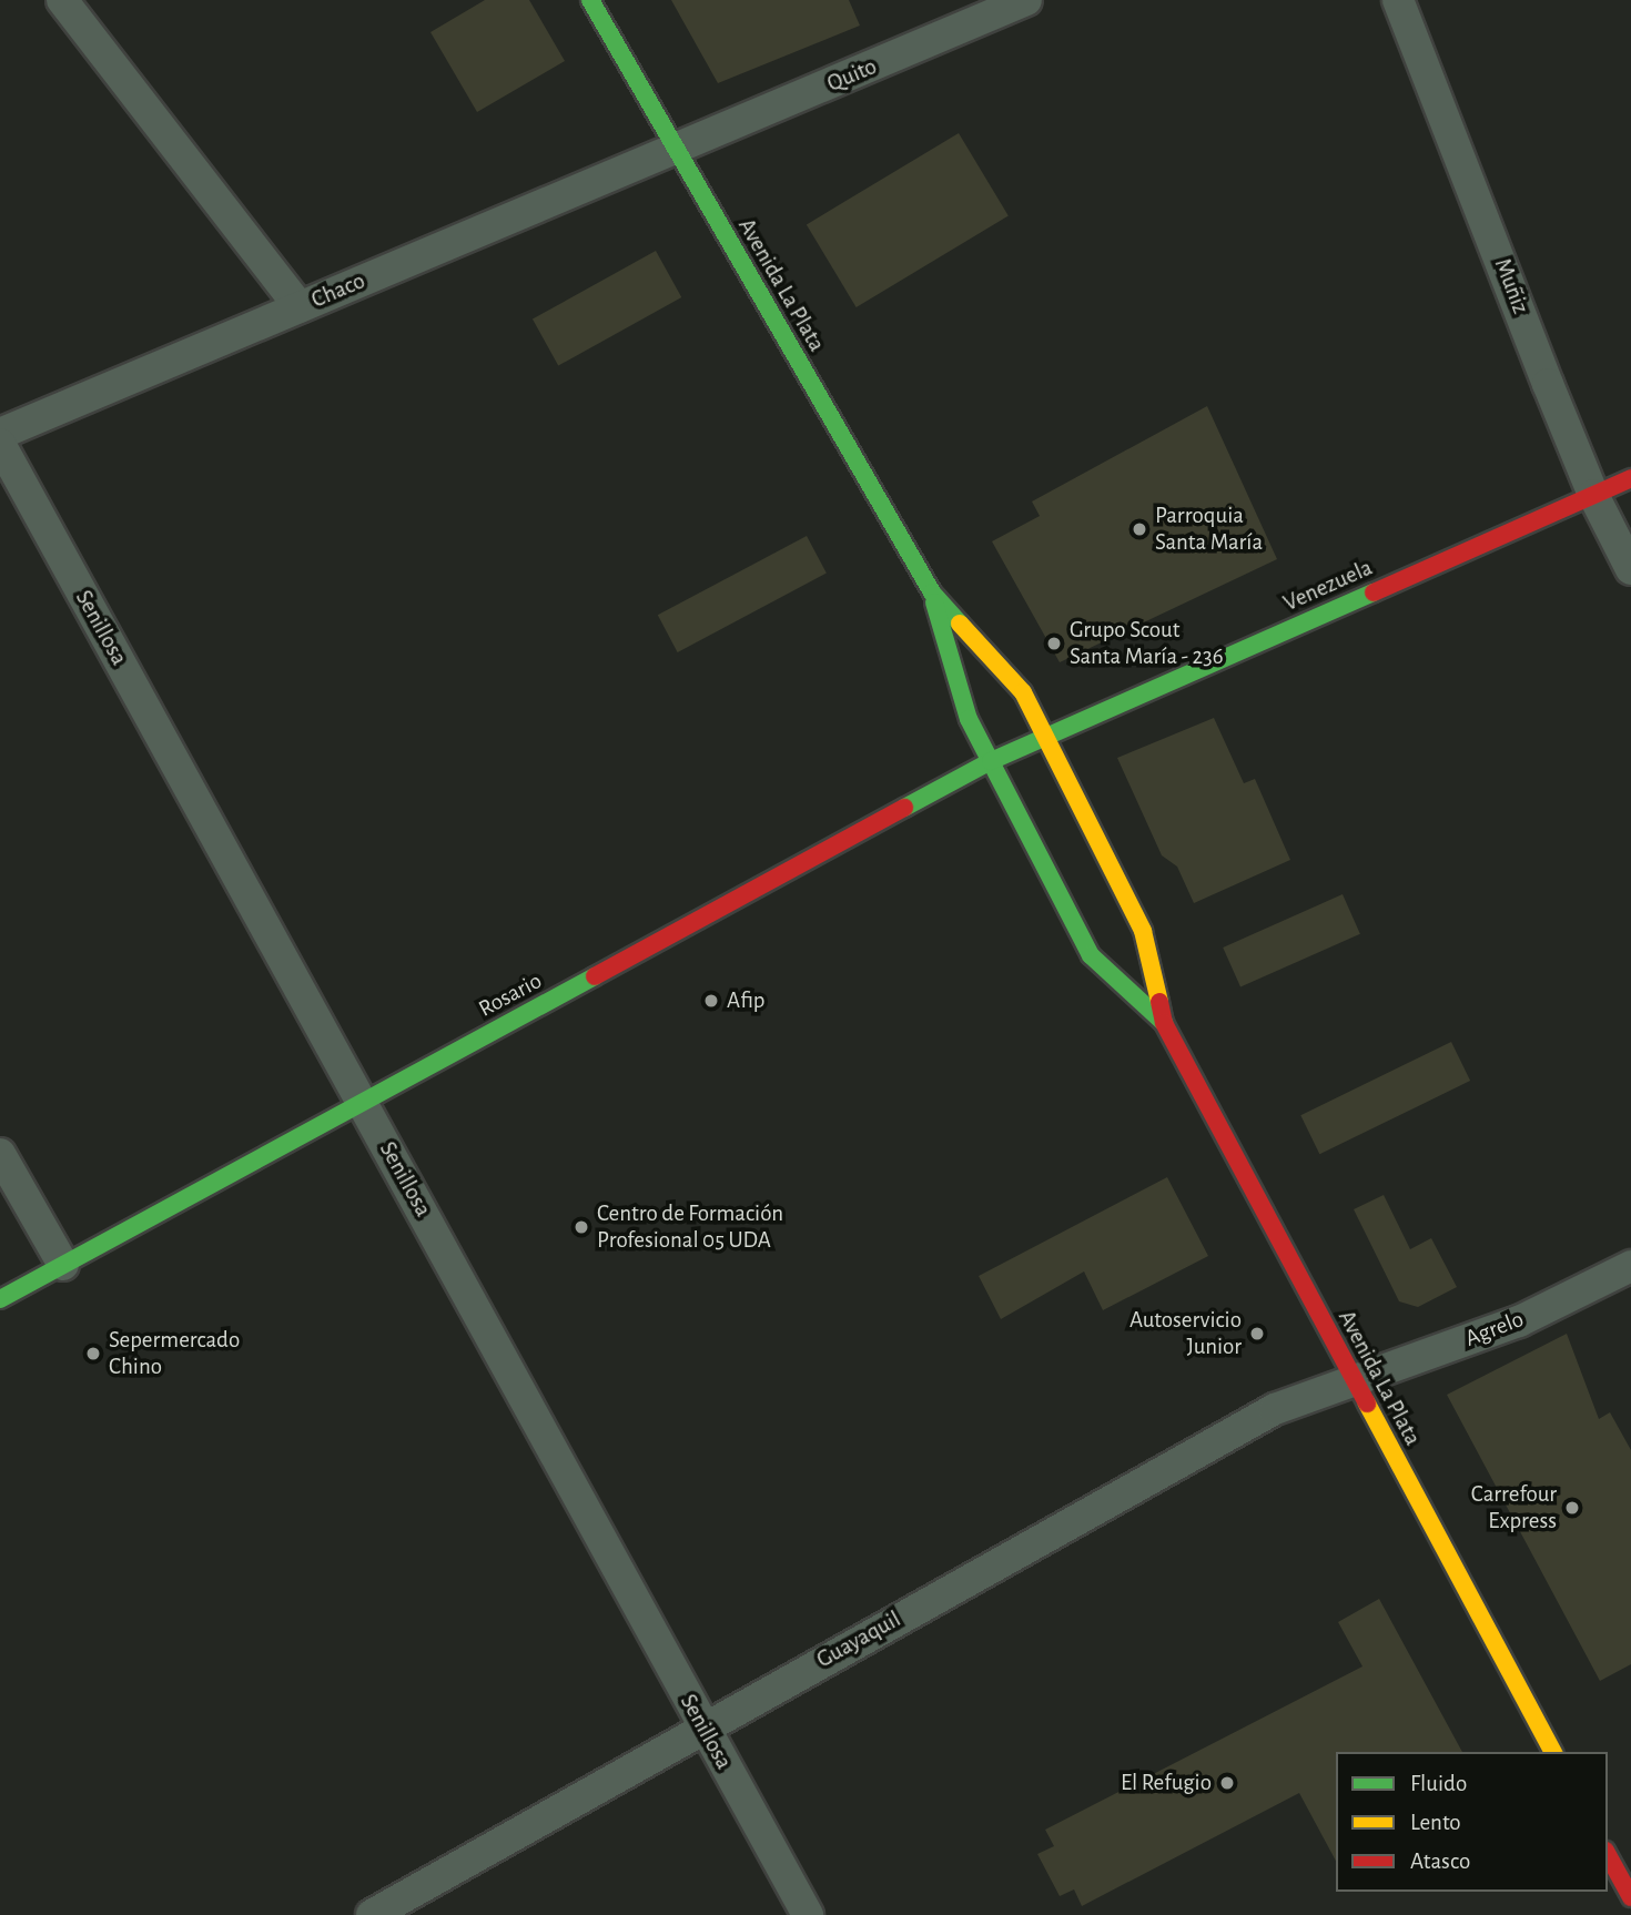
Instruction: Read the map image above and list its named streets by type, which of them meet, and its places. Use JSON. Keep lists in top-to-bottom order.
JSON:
{
  "streets": {
    "main road": ["Avenida La Plata", "Venezuela", "Rosario"],
    "street": [
      "Quito",
      "Muñiz",
      "Chaco",
      "Senillosa",
      "Agrelo",
      "Guayaquil"
    ]
  },
  "crossings": [
    ["Quito", "Avenida La Plata"],
    ["Quito", "Chaco"],
    ["Avenida La Plata", "Chaco"],
    ["Avenida La Plata", "Venezuela"],
    ["Avenida La Plata", "Rosario"],
    ["Avenida La Plata", "Agrelo"],
    ["Avenida La Plata", "Guayaquil"],
    ["Muñiz", "Venezuela"],
    ["Venezuela", "Rosario"],
    ["Senillosa", "Rosario"],
    ["Senillosa", "Guayaquil"],
    ["Agrelo", "Guayaquil"]
  ],
  "places": [
    "Parroquia Santa María",
    "Grupo Scout Santa María - 236",
    "Afip",
    "Centro de Formación Profesional 05 UDA",
    "Autoservicio Junior",
    "Sepermercado Chino",
    "Carrefour Express",
    "El Refugio"
  ],
  "legend": ["Fluido", "Lento", "Atasco"]
}
